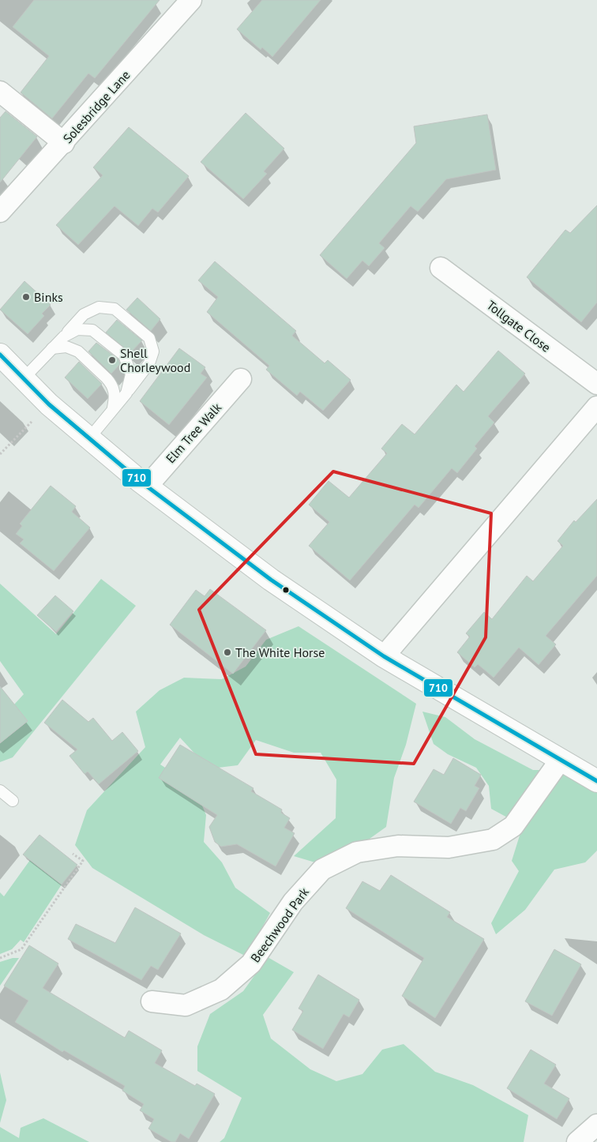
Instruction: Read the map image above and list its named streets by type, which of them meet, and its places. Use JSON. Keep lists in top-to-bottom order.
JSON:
{
  "streets": {
    "street": [
      "Solesbridge Lane",
      "Tollgate Close",
      "Elm Tree Walk",
      "Beechwood Park"
    ]
  },
  "places": ["Binks", "Shell Chorleywood", "The White Horse"],
  "lines": ["transit line 710"]
}
